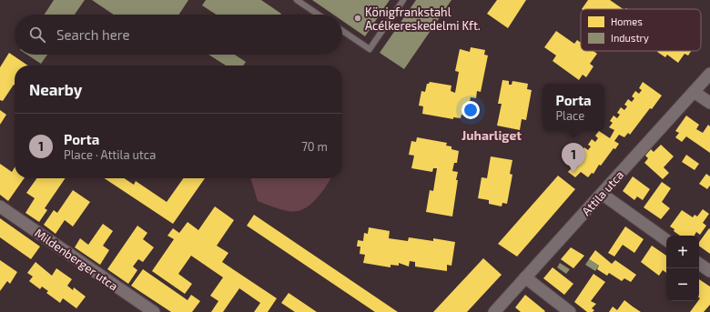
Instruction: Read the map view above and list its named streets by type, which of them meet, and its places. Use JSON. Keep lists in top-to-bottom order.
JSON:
{
  "streets": {
    "street": ["Attila utca", "Mildenberger utca"]
  },
  "districts": ["Juharliget"],
  "places": ["Königfrankstahl Acélkereskedelmi Kft."],
  "legend": ["Homes", "Industry"],
  "page": {
    "search": "Search here",
    "heading": "Nearby",
    "popup": ["Porta", "Place"],
    "list": [
      {
        "mark": "1",
        "name": "Porta",
        "note": "Place · Attila utca",
        "value": "70 m"
      }
    ],
    "pins": "1",
    "map_buttons": ["+", "−"]
  }
}
